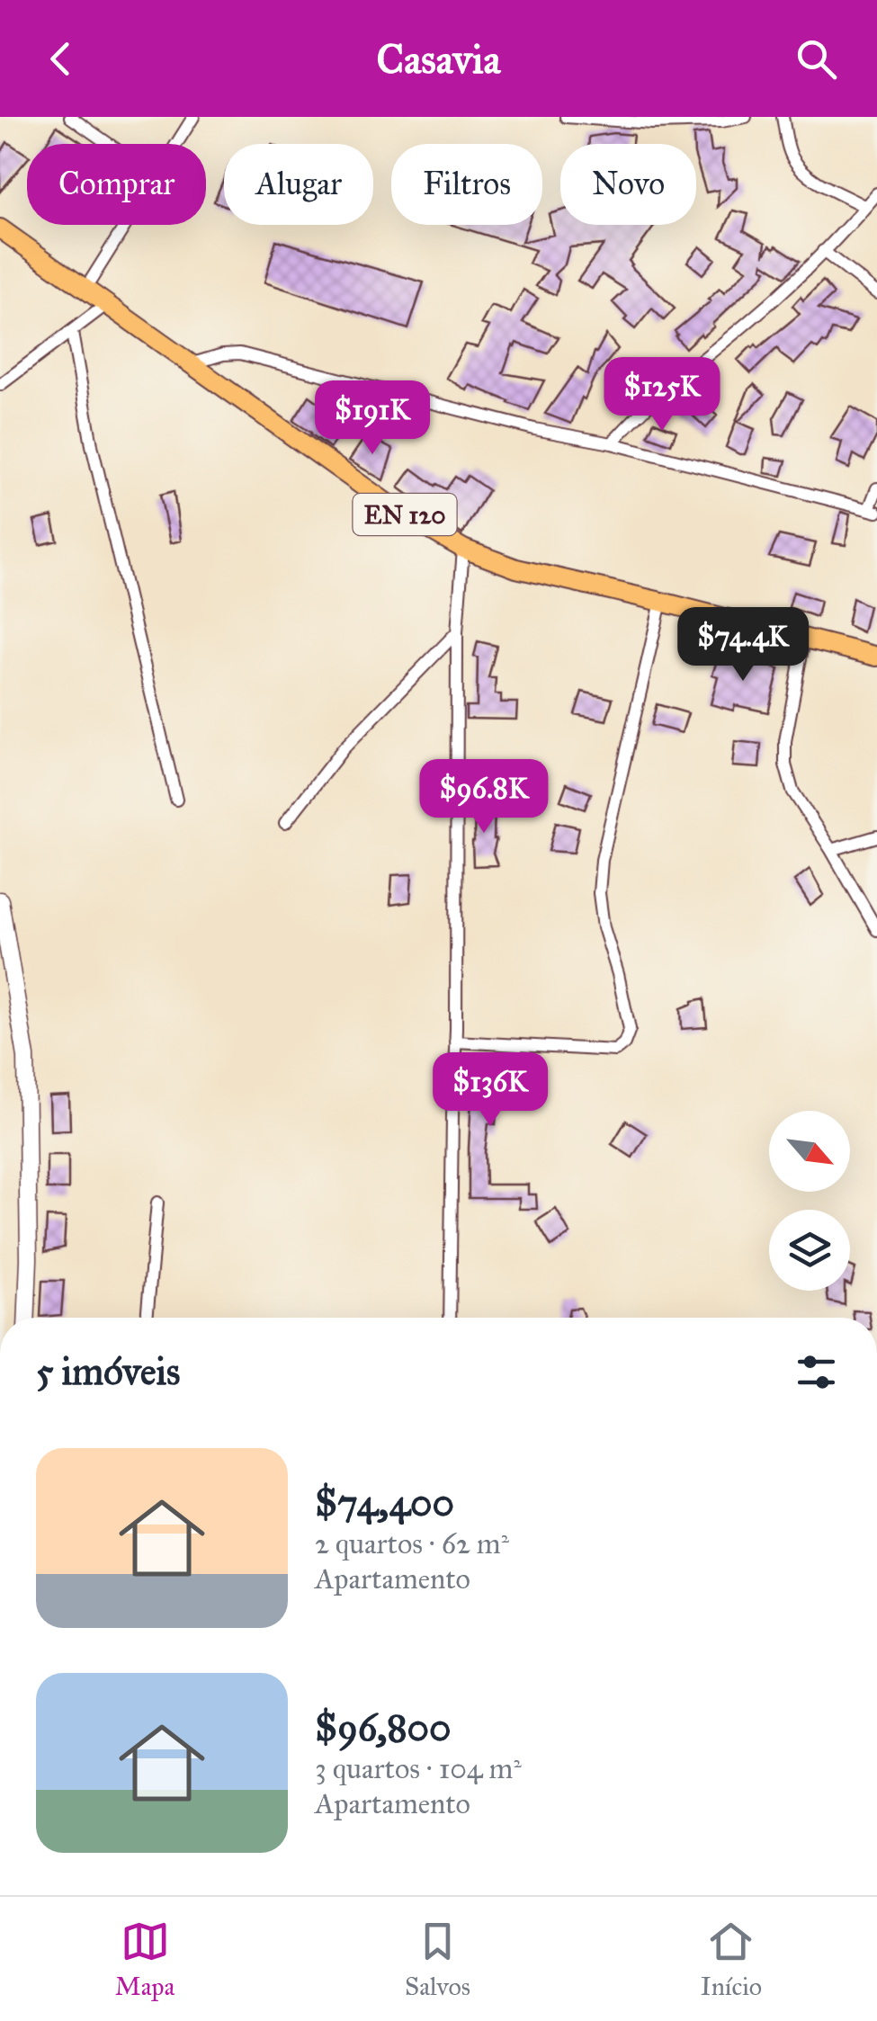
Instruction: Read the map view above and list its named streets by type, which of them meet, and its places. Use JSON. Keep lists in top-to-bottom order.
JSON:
{
  "streets": {
    "main road": ["EN 120"]
  },
  "north": "bottom right",
  "page": {
    "header": "Casavia",
    "chip": [
      "Comprar",
      "Alugar",
      "Filtros",
      "Novo"
    ],
    "price": [
      "$125K",
      "$191K",
      "$74.4K",
      "$96.8K",
      "$136K"
    ],
    "heading": "5 imóveis",
    "list": [
      {
        "name": "$74,400",
        "note": "2 quartos · 62 m² · Apartamento"
      },
      {
        "name": "$96,800",
        "note": "3 quartos · 104 m² · Apartamento"
      }
    ],
    "tabs": ["Mapa", "Salvos", "Início"]
  }
}
